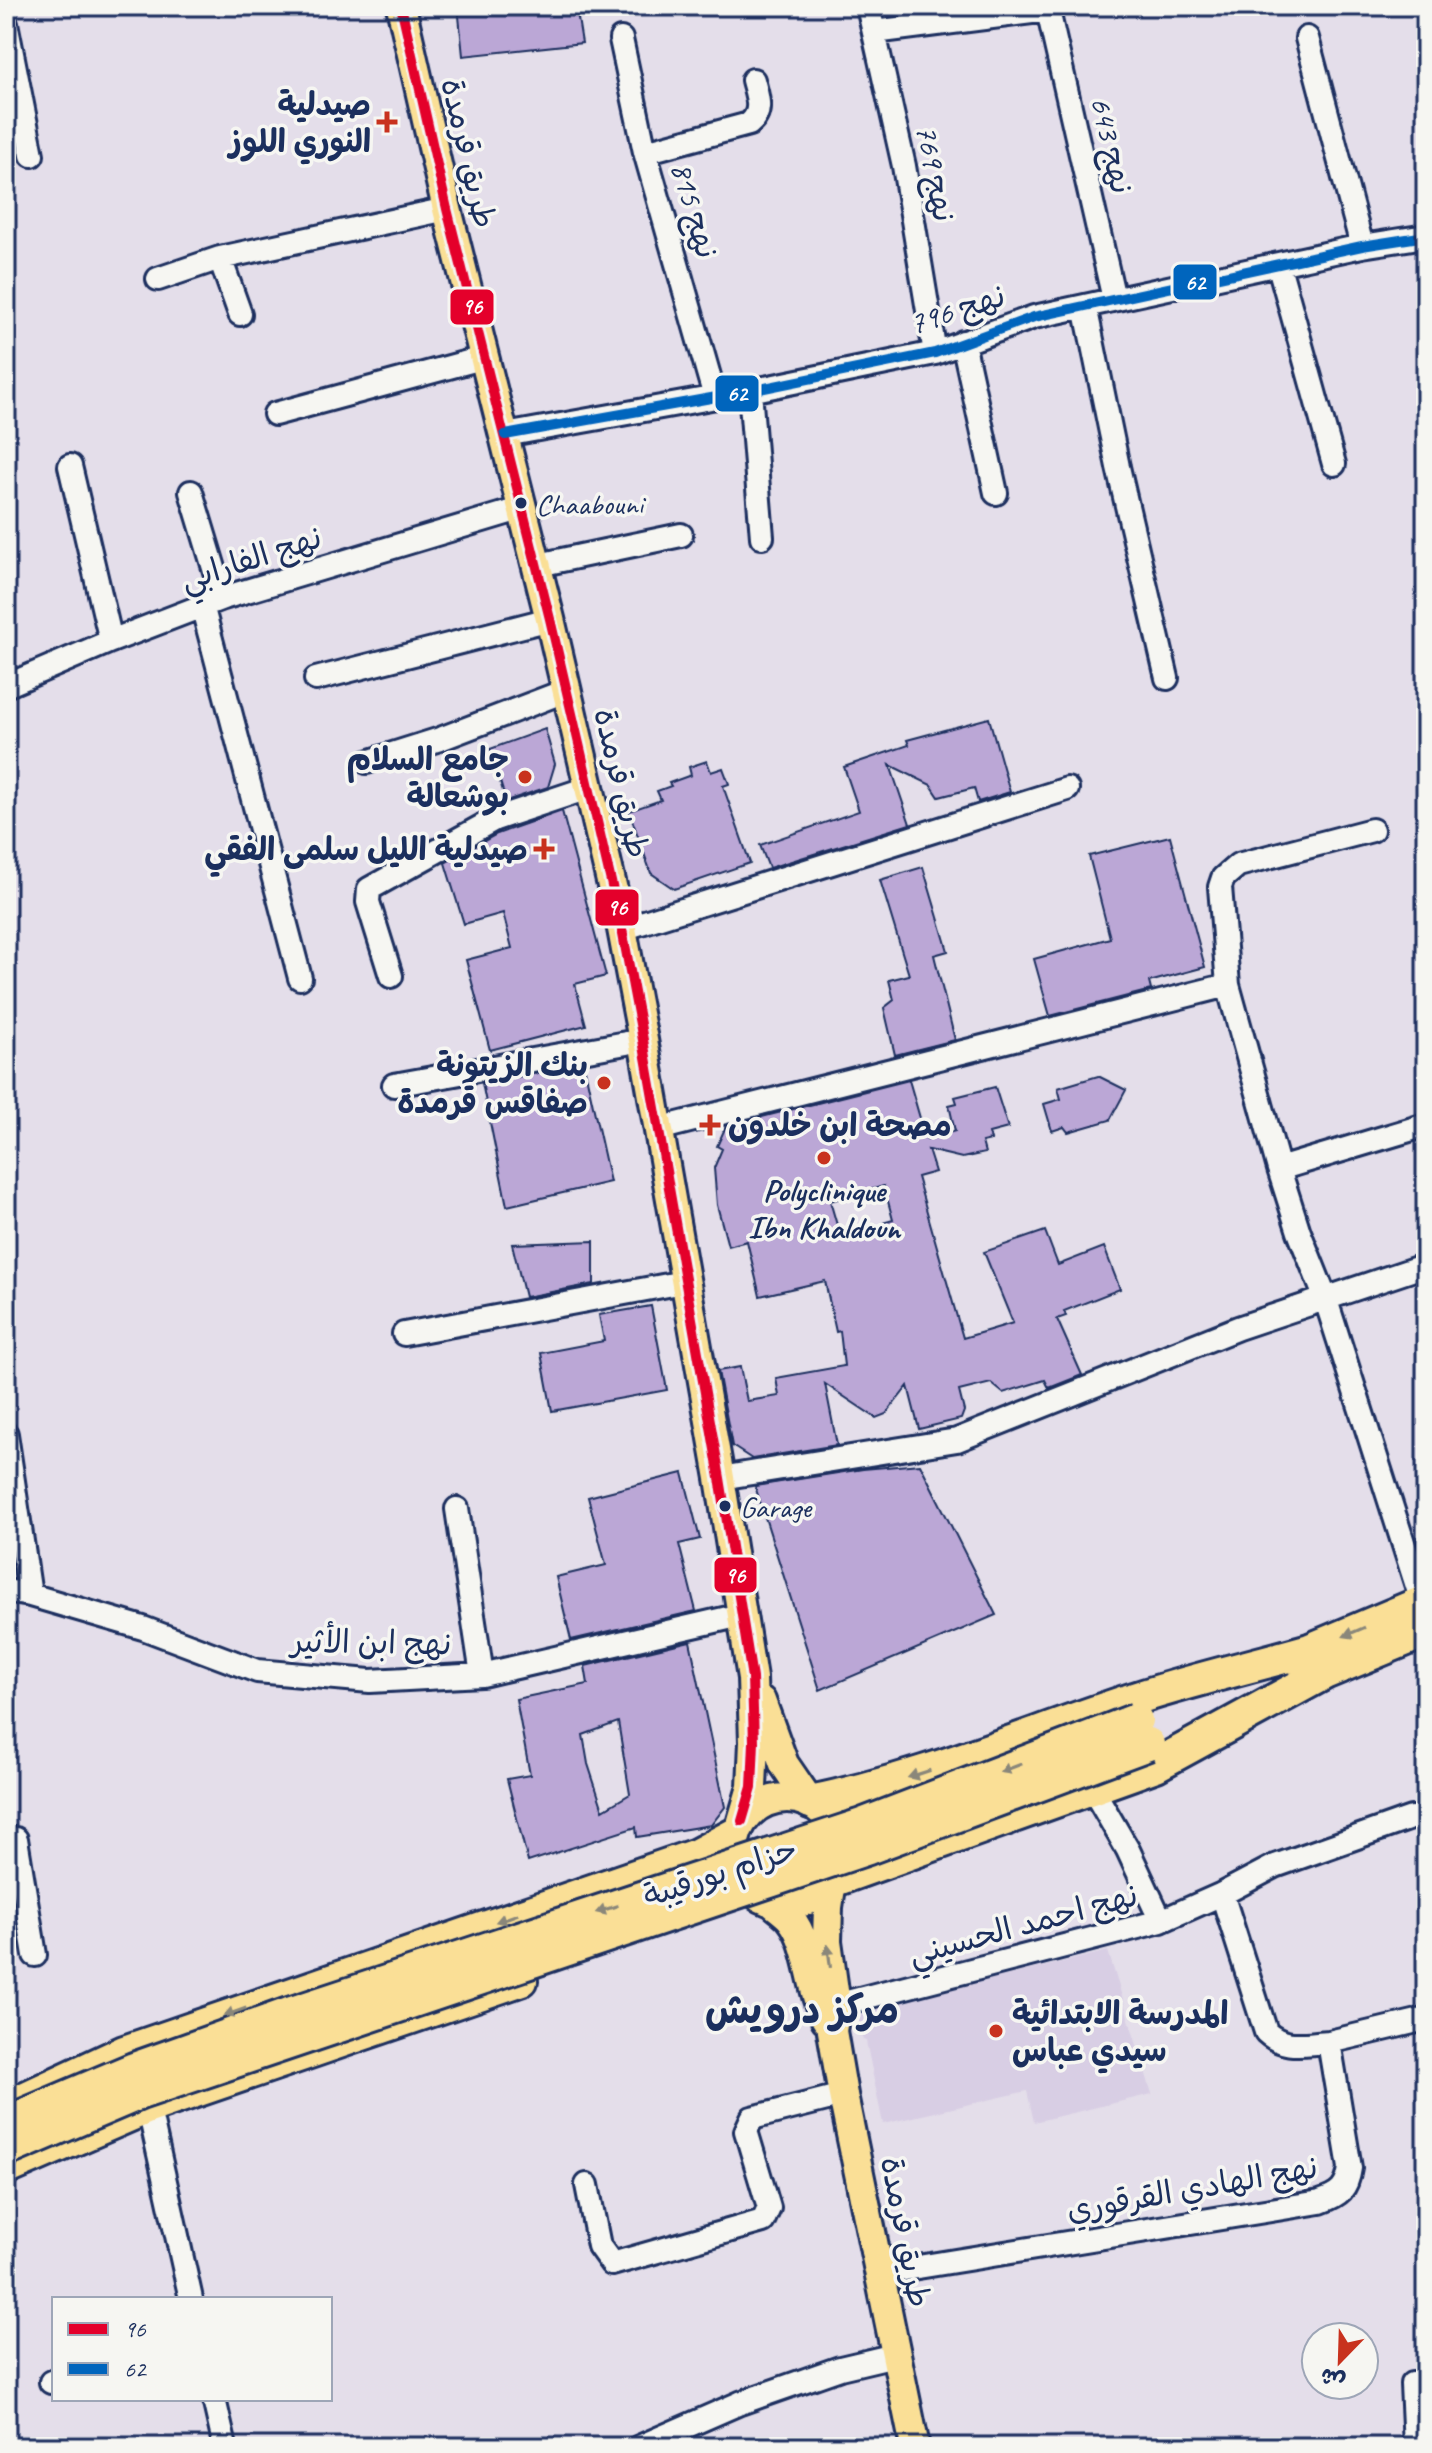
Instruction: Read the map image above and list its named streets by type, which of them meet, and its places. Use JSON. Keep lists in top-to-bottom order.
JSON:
{
  "streets": {
    "highway": ["حزام بورقيبة"],
    "main road": ["طريق قرمدة"],
    "street": [
      "نهج 643",
      "نهج 769",
      "نهج 815",
      "نهج 796",
      "نهج الفارابي",
      "نهج ابن الأثير",
      "نهج احمد الحسيني",
      "نهج الهادي القرقوري"
    ]
  },
  "crossings": [
    ["نهج 643", "نهج 796"],
    ["طريق قرمدة", "نهج 796"],
    ["طريق قرمدة", "نهج الفارابي"],
    ["طريق قرمدة", "نهج ابن الأثير"],
    ["طريق قرمدة", "حزام بورقيبة"],
    ["طريق قرمدة", "نهج احمد الحسيني"],
    ["طريق قرمدة", "نهج الهادي القرقوري"],
    ["نهج 769", "نهج 796"],
    ["نهج 815", "نهج 796"]
  ],
  "districts": ["مركز درويش"],
  "places": {
    "health": ["صيدلية النوري اللوز", "صيدلية الليل سلمى الفقي", "مصحة ابن خلدون"],
    "other": [
      "Chaabouni",
      "جامع السلام بوشعالة",
      "بنك الزيتونة صفاقس قرمدة",
      "Polyclinique Ibn Khaldoun",
      "Garage",
      "المدرسة الابتدائية سيدي عباس"
    ]
  },
  "lines": ["transit line 96", "transit line 62"],
  "legend": ["96", "62"],
  "north": "bottom left"
}
